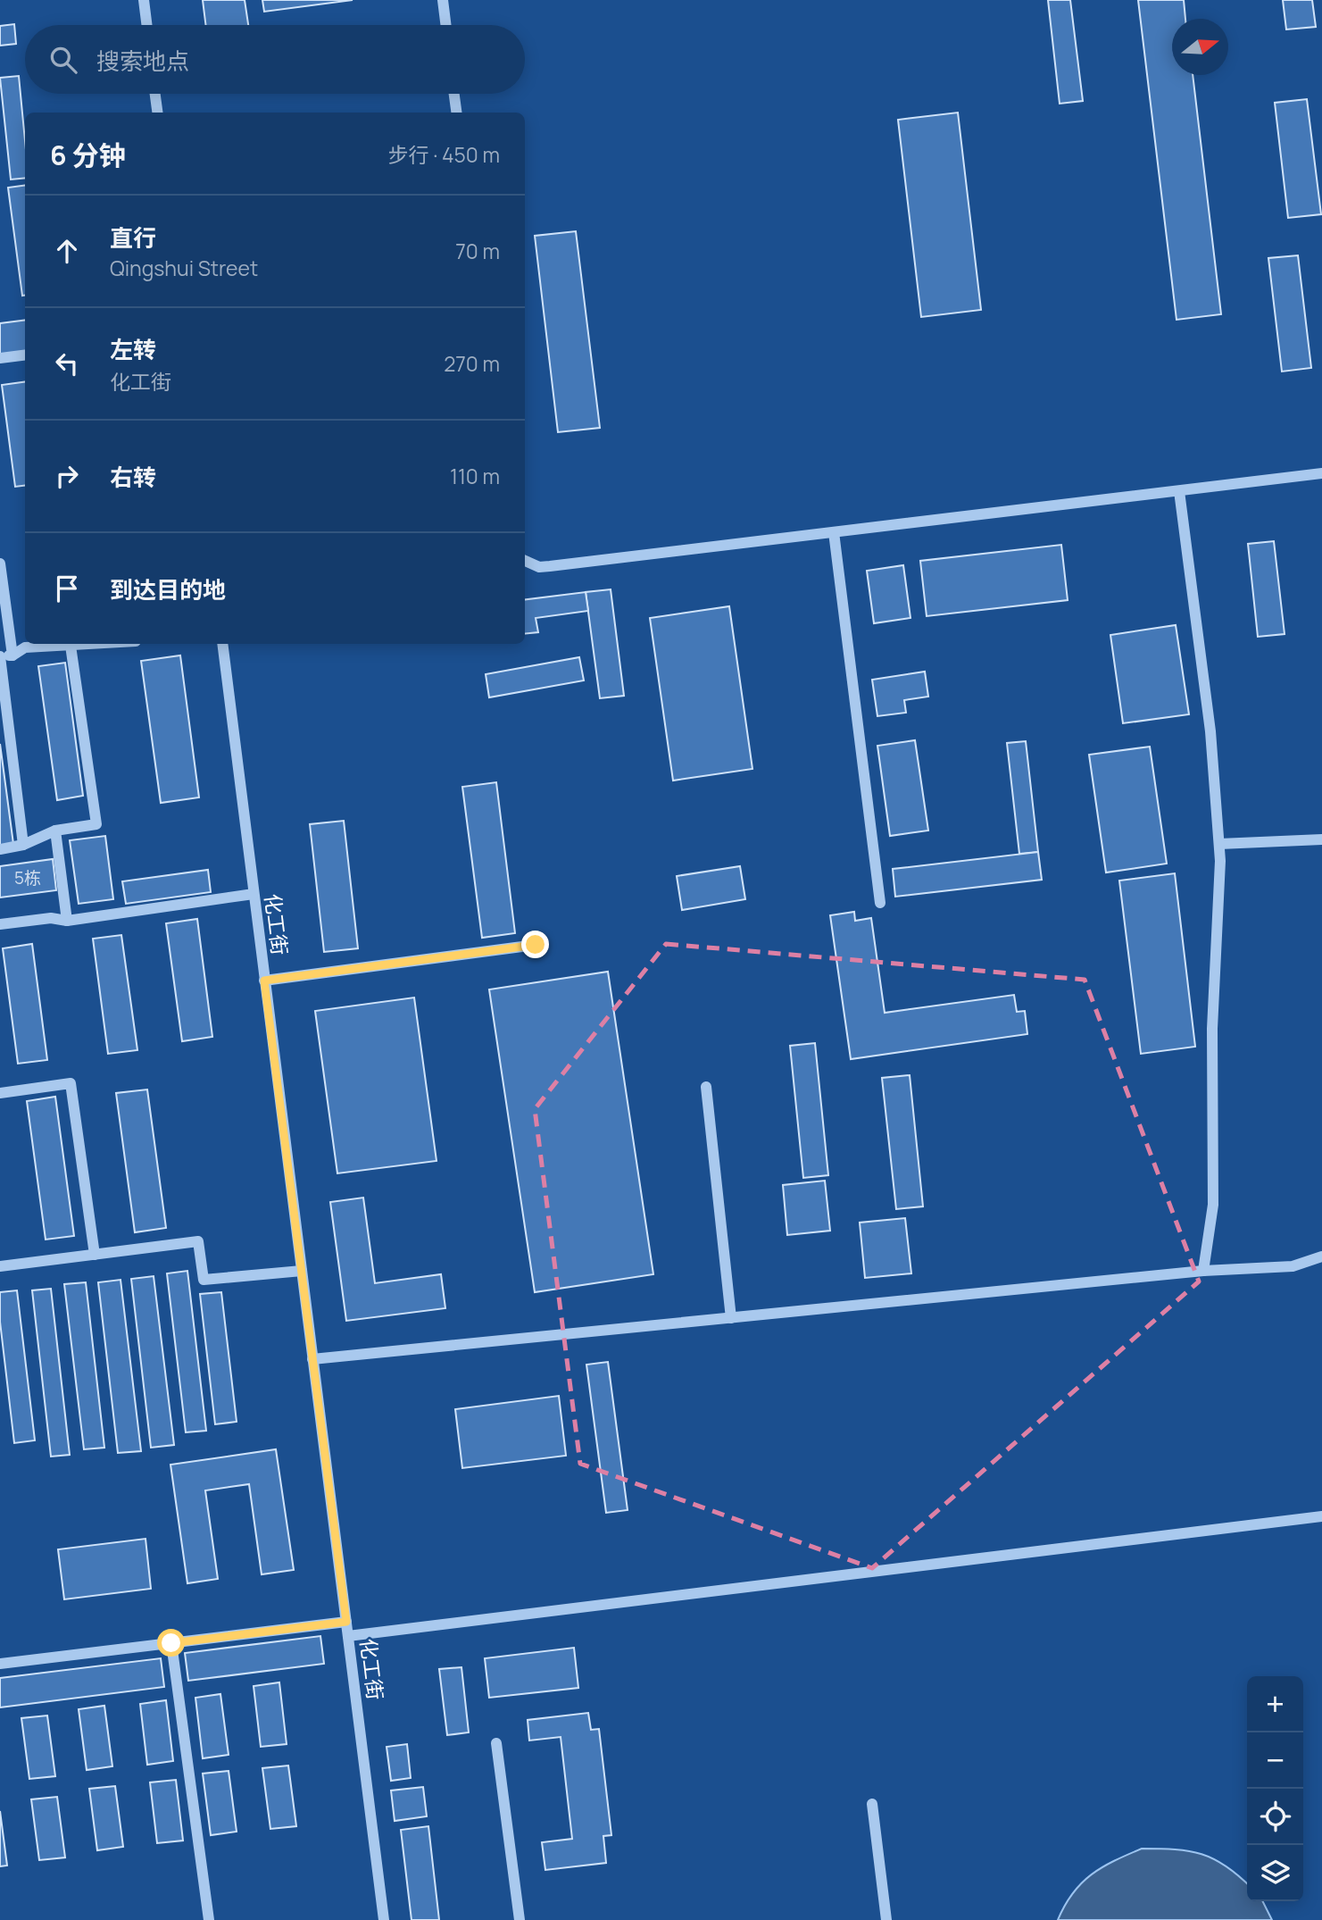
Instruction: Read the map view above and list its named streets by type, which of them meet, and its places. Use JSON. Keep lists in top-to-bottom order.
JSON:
{
  "streets": {
    "street": ["化工街"]
  },
  "house_numbers": ["5栋"],
  "north": "right",
  "page": {
    "search": "搜索地点",
    "heading": ["6 分钟", "步行 · 450 m"],
    "list": [
      ["直行", "Qingshui Street", "70 m"],
      ["左转", "化工街", "270 m"],
      ["右转", "110 m"],
      "到达目的地"
    ],
    "map_buttons": ["+", "−"]
  }
}
